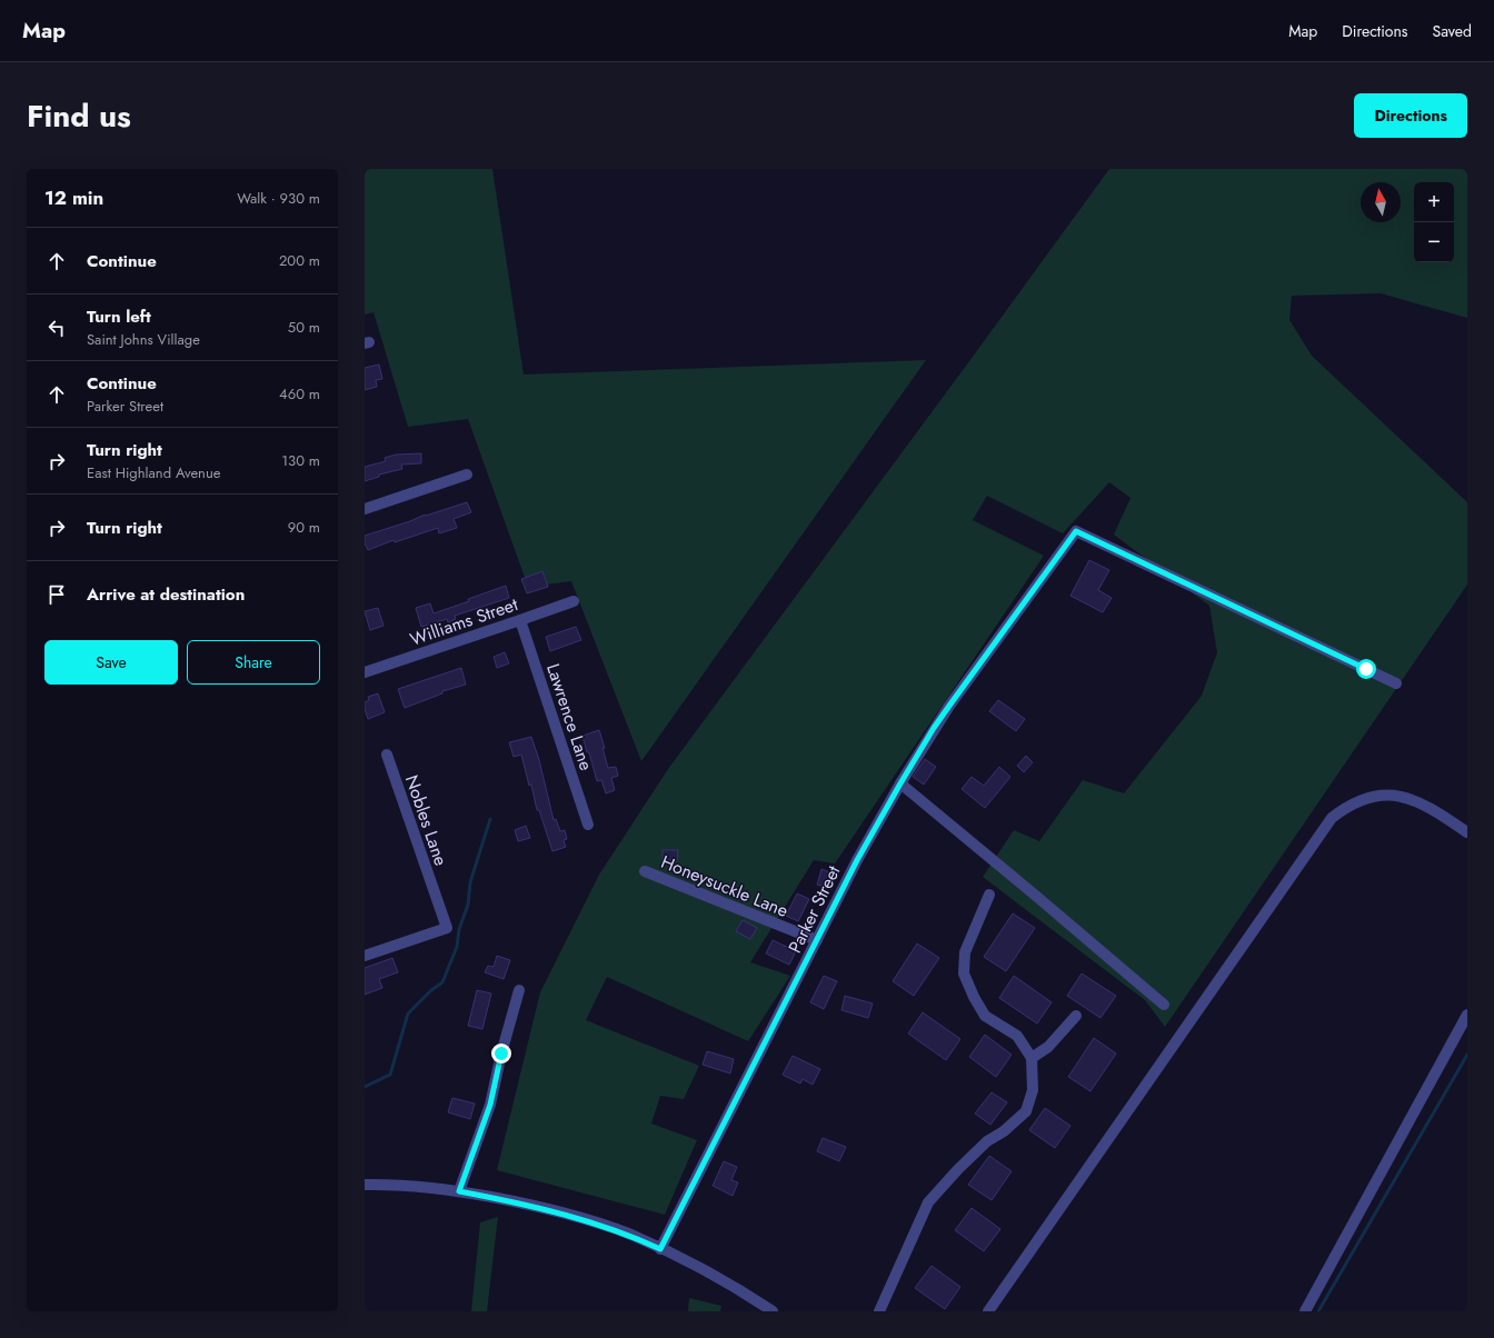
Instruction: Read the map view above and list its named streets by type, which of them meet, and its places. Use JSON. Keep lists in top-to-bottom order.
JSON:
{
  "streets": {
    "street": [
      "Williams Street",
      "Lawrence Lane",
      "Nobles Lane",
      "Honeysuckle Lane",
      "Parker Street"
    ]
  },
  "crossings": [
    ["Williams Street", "Lawrence Lane"],
    ["Honeysuckle Lane", "Parker Street"]
  ],
  "north": "top",
  "page": {
    "header": "Map",
    "nav": ["Map", "Directions", "Saved"],
    "title": "Find us",
    "buttons": [
      "Directions",
      ["Save", "Share"]
    ],
    "heading": ["12 min", "Walk · 930 m"],
    "map_buttons": ["+", "−"],
    "list": [
      ["Continue", "200 m"],
      ["Turn left", "Saint Johns Village", "50 m"],
      ["Continue", "Parker Street", "460 m"],
      ["Turn right", "East Highland Avenue", "130 m"],
      ["Turn right", "90 m"],
      "Arrive at destination"
    ]
  }
}
